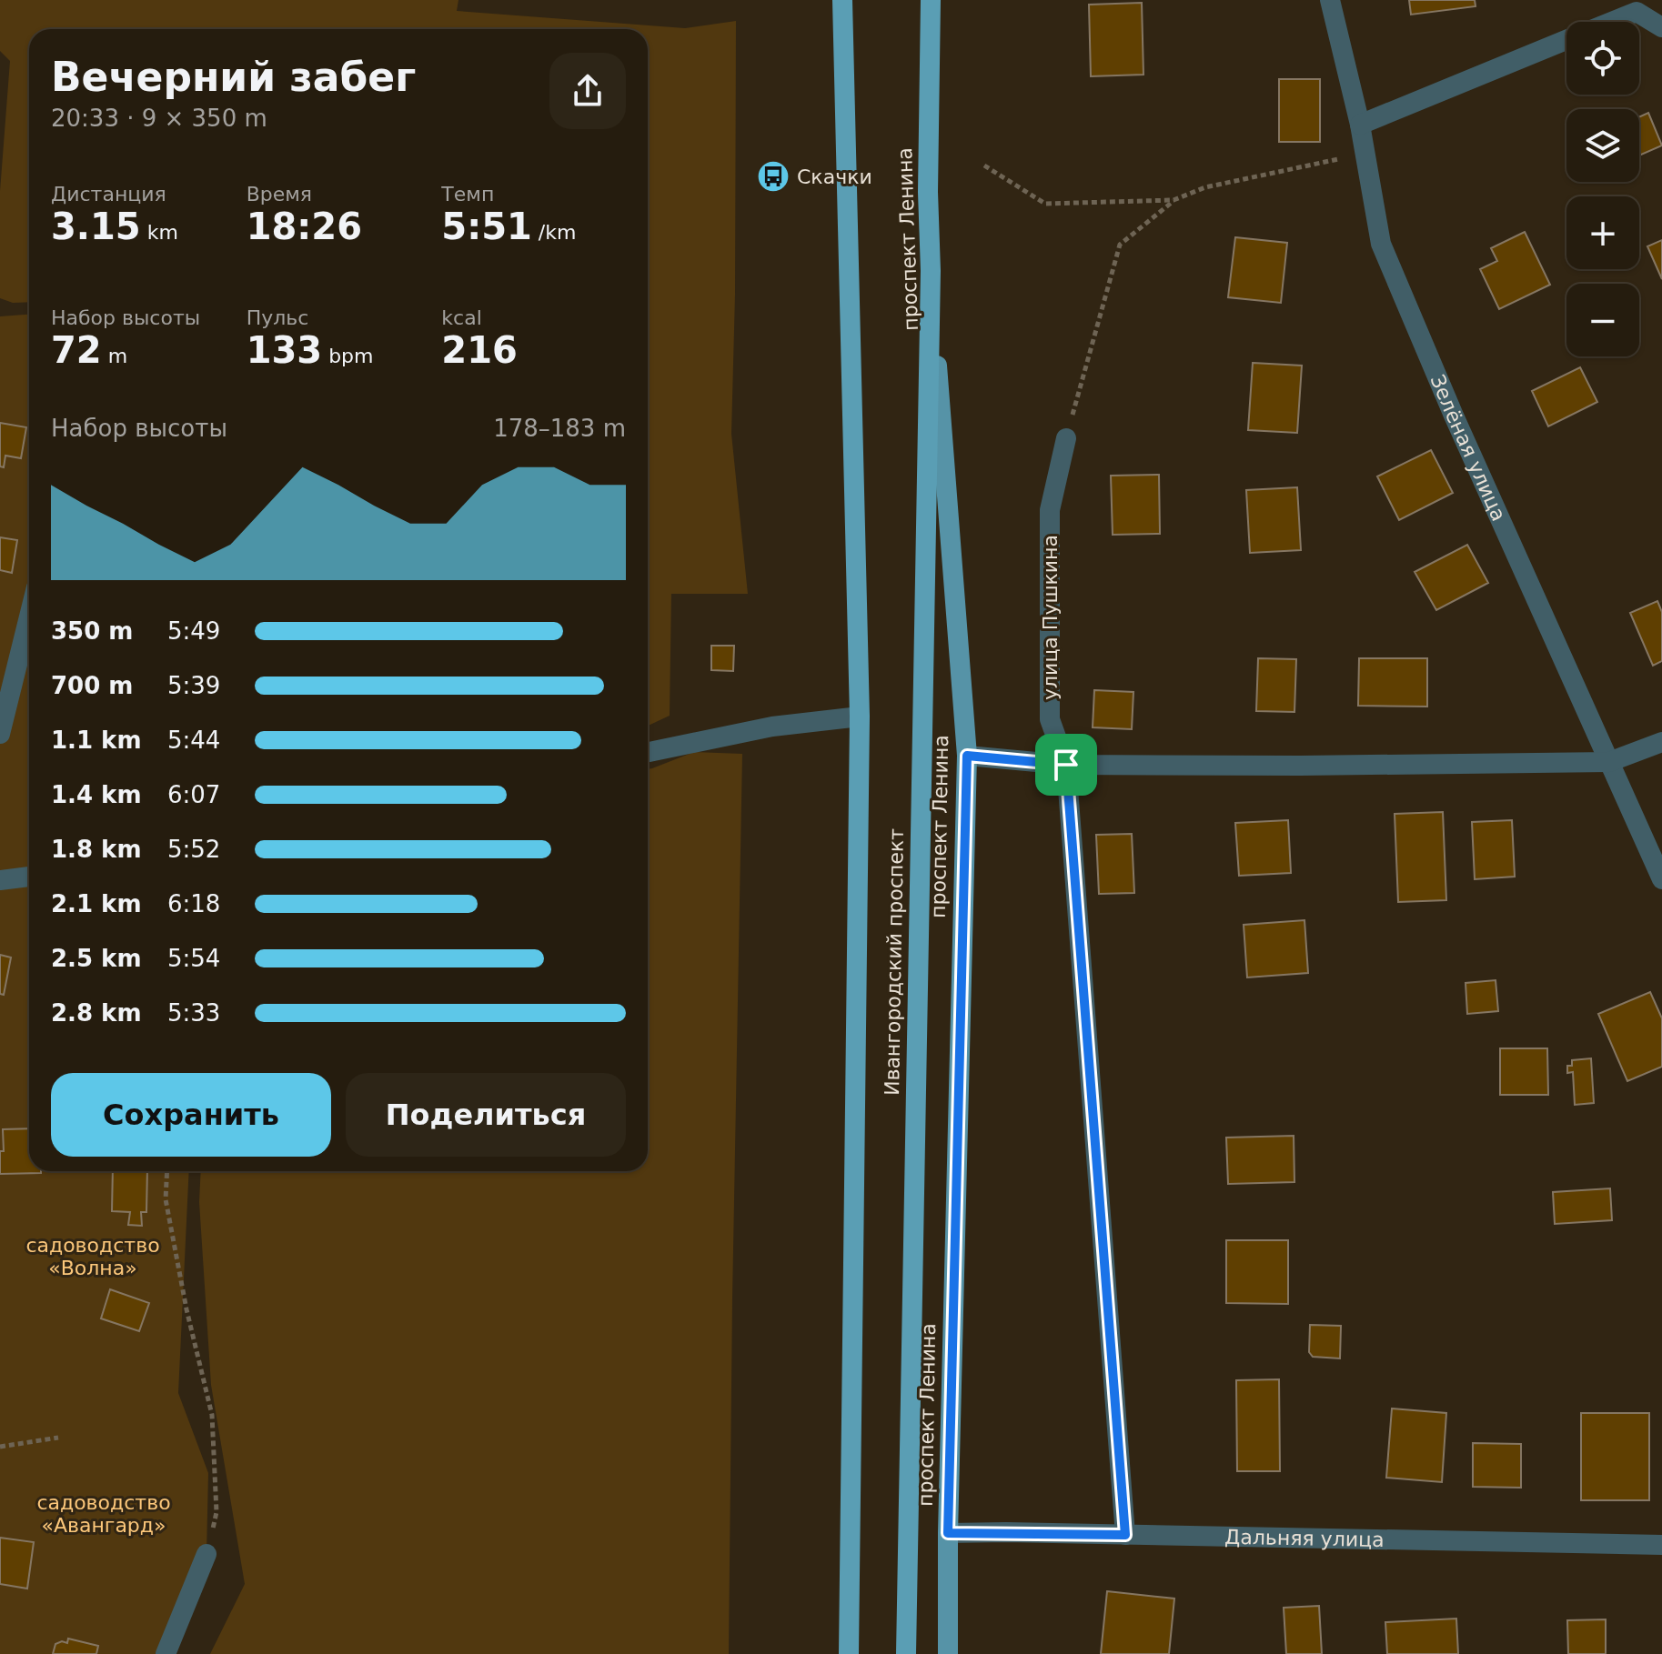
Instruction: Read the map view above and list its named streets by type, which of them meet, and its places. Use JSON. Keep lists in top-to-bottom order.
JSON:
{
  "streets": {
    "highway": ["проспект Ленина", "Ивангородский проспект"],
    "street": ["Зелёная улица", "улица Пушкина", "Дальняя улица"]
  },
  "crossings": [
    ["проспект Ленина", "Ивангородский проспект"],
    ["проспект Ленина", "Дальняя улица"],
    ["улица Пушкина", "Дальняя улица"]
  ],
  "parks": ["садоводство «Волна»", "садоводство «Авангард»"],
  "places": {
    "bus stop": ["Скачки"]
  },
  "page": {
    "map_buttons": ["+", "−"],
    "heading": ["Вечерний забег", "20:33 · 9 × 350 m"],
    "stats": [
      ["Дистанция", "3.15 km"],
      ["Время", "18:26"],
      ["Темп", "5:51 /km"],
      ["Набор высоты", "72 m"],
      ["Пульс", "133 bpm"],
      ["kcal", "216"]
    ],
    "chart": ["Набор высоты", "178–183 m"],
    "list": [
      {
        "name": "350 m",
        "note": "5:49"
      },
      {
        "name": "700 m",
        "note": "5:39"
      },
      {
        "name": "1.1 km",
        "note": "5:44"
      },
      {
        "name": "1.4 km",
        "note": "6:07"
      },
      {
        "name": "1.8 km",
        "note": "5:52"
      },
      {
        "name": "2.1 km",
        "note": "6:18"
      },
      {
        "name": "2.5 km",
        "note": "5:54"
      },
      {
        "name": "2.8 km",
        "note": "5:33"
      }
    ],
    "buttons": ["Сохранить", "Поделиться"]
  }
}
